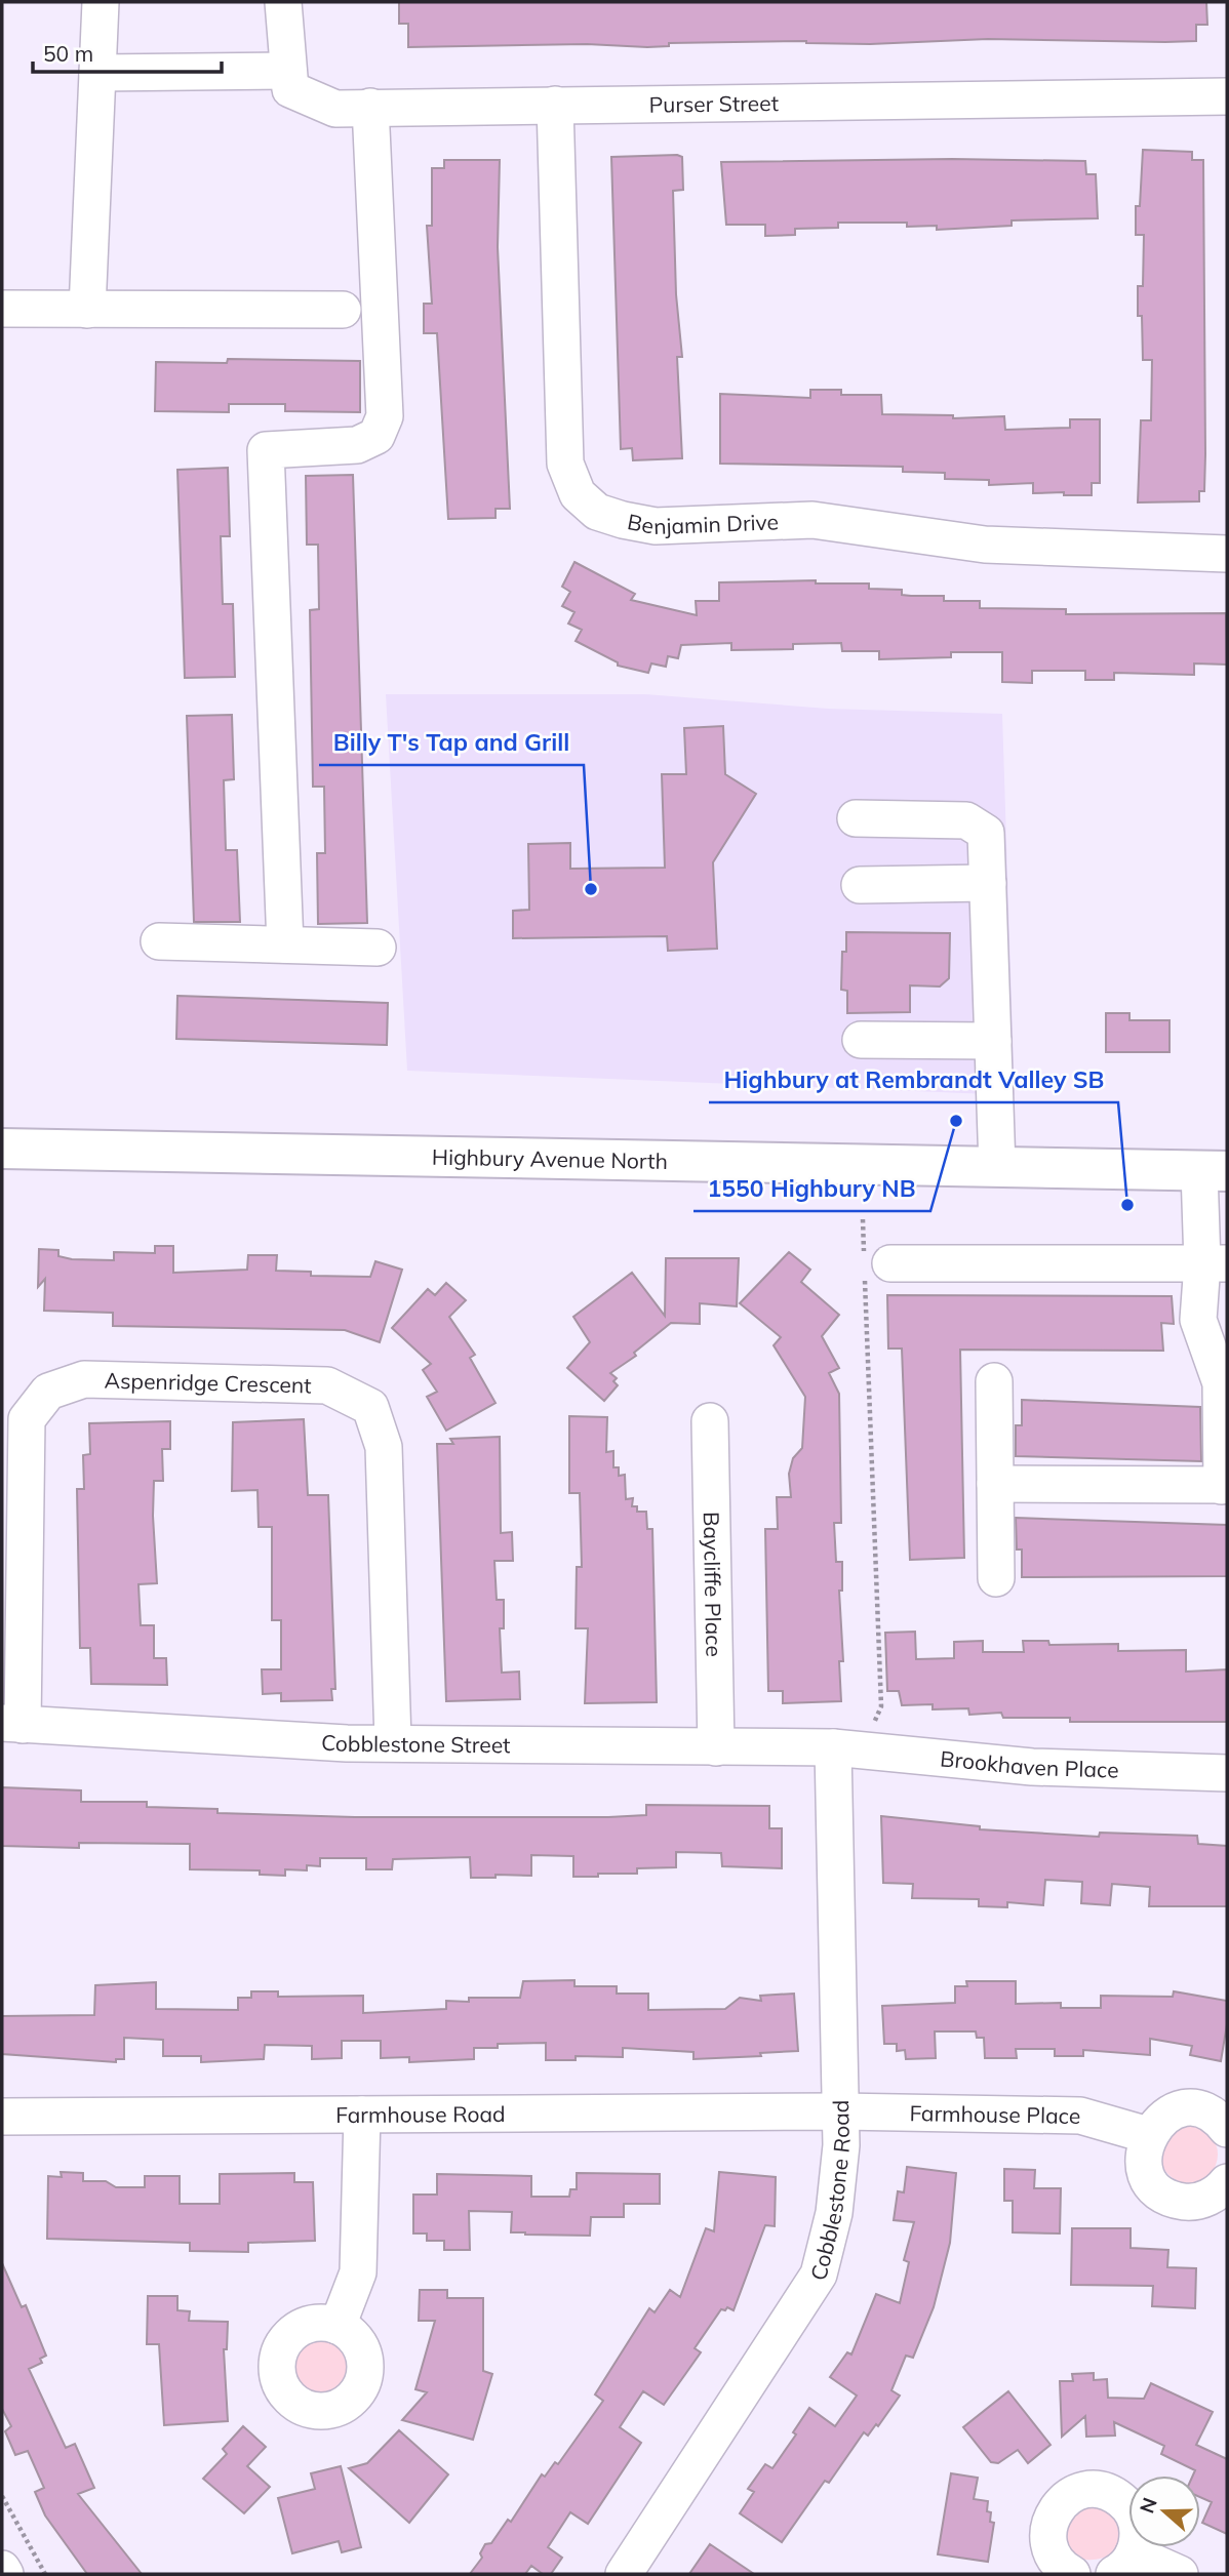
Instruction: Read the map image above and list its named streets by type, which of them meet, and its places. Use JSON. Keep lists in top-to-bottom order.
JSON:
{
  "streets": {
    "main road": ["Highbury Avenue North"],
    "street": [
      "Purser Street",
      "Benjamin Drive",
      "Aspenridge Crescent",
      "Baycliffe Place",
      "Cobblestone Street",
      "Brookhaven Place",
      "Farmhouse Road",
      "Farmhouse Place",
      "Cobblestone Road"
    ]
  },
  "crossings": [
    ["Purser Street", "Benjamin Drive"],
    ["Aspenridge Crescent", "Cobblestone Street"],
    ["Baycliffe Place", "Cobblestone Street"],
    ["Cobblestone Street", "Brookhaven Place"],
    ["Cobblestone Street", "Cobblestone Road"],
    ["Brookhaven Place", "Cobblestone Road"],
    ["Farmhouse Road", "Farmhouse Place"],
    ["Farmhouse Road", "Cobblestone Road"],
    ["Farmhouse Place", "Cobblestone Road"]
  ],
  "places": ["Billy T's Tap and Grill", "1550 Highbury NB", "Highbury at Rembrandt Valley SB"],
  "scale_bar": "50 m",
  "north": "left"
}
